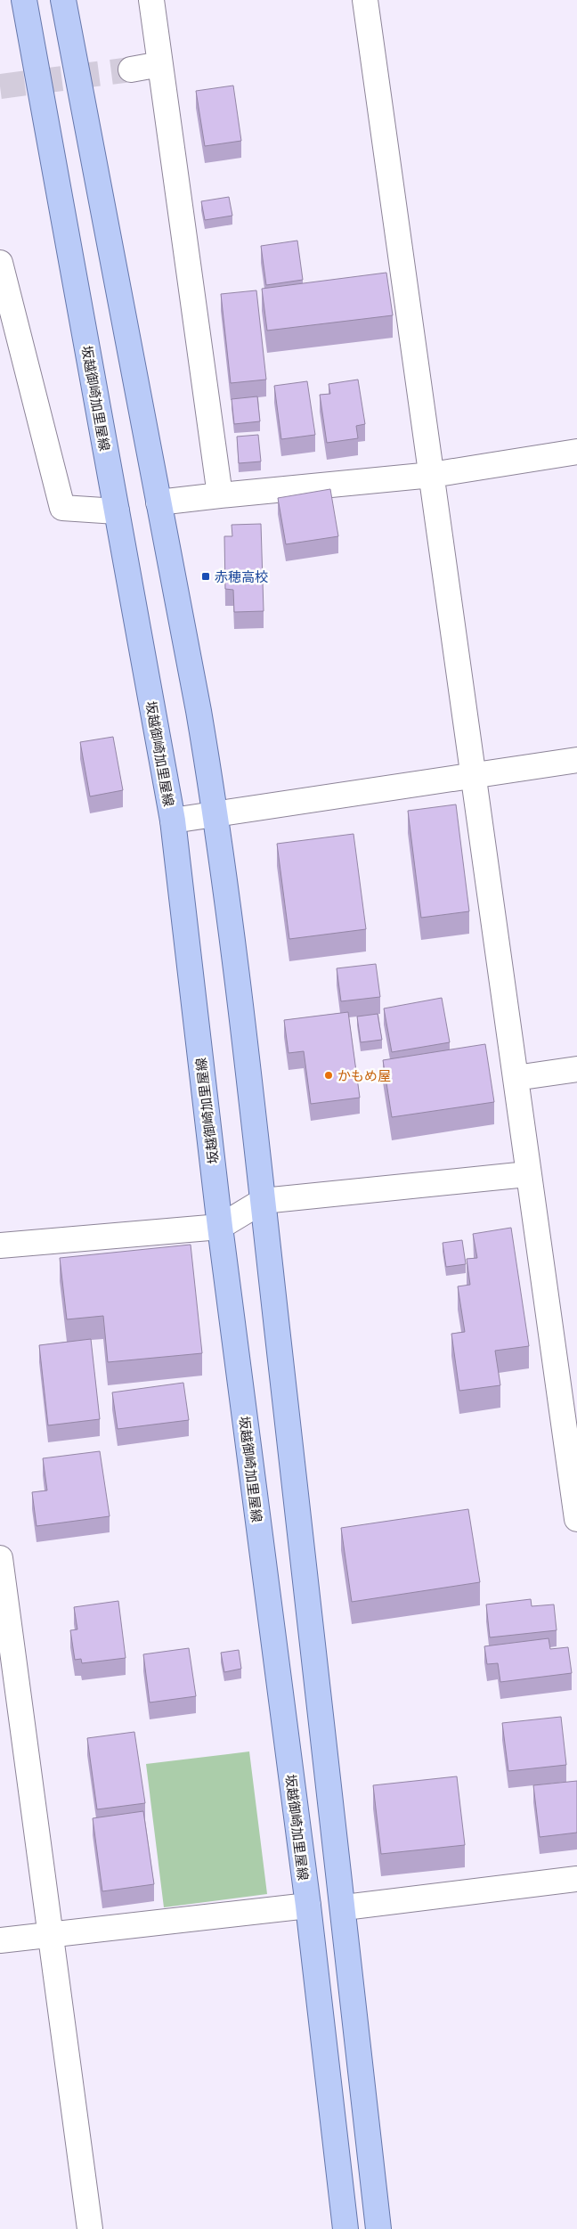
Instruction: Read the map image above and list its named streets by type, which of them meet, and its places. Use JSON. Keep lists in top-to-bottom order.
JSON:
{
  "streets": {
    "main road": ["坂越御崎加里屋線"]
  },
  "places": {
    "transit": ["赤穂高校"],
    "other": ["かもめ屋"]
  }
}
